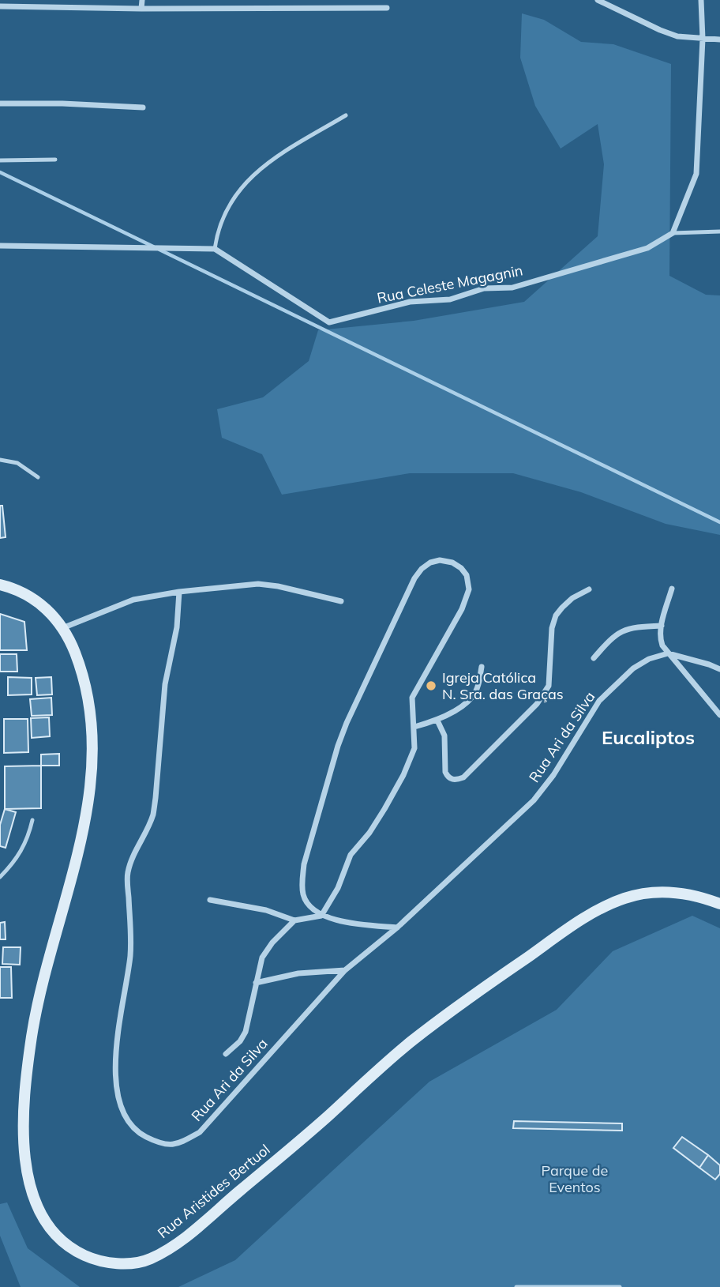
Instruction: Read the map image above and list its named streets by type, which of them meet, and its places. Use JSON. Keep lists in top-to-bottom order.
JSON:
{
  "streets": {
    "main road": ["Rua Aristides Bertuol"],
    "street": ["Rua Celeste Magagnin", "Rua Ari da Silva"]
  },
  "districts": ["Eucaliptos"],
  "parks": ["Parque de Eventos"],
  "places": ["Igreja Católica N. Sra. das Graças"]
}
